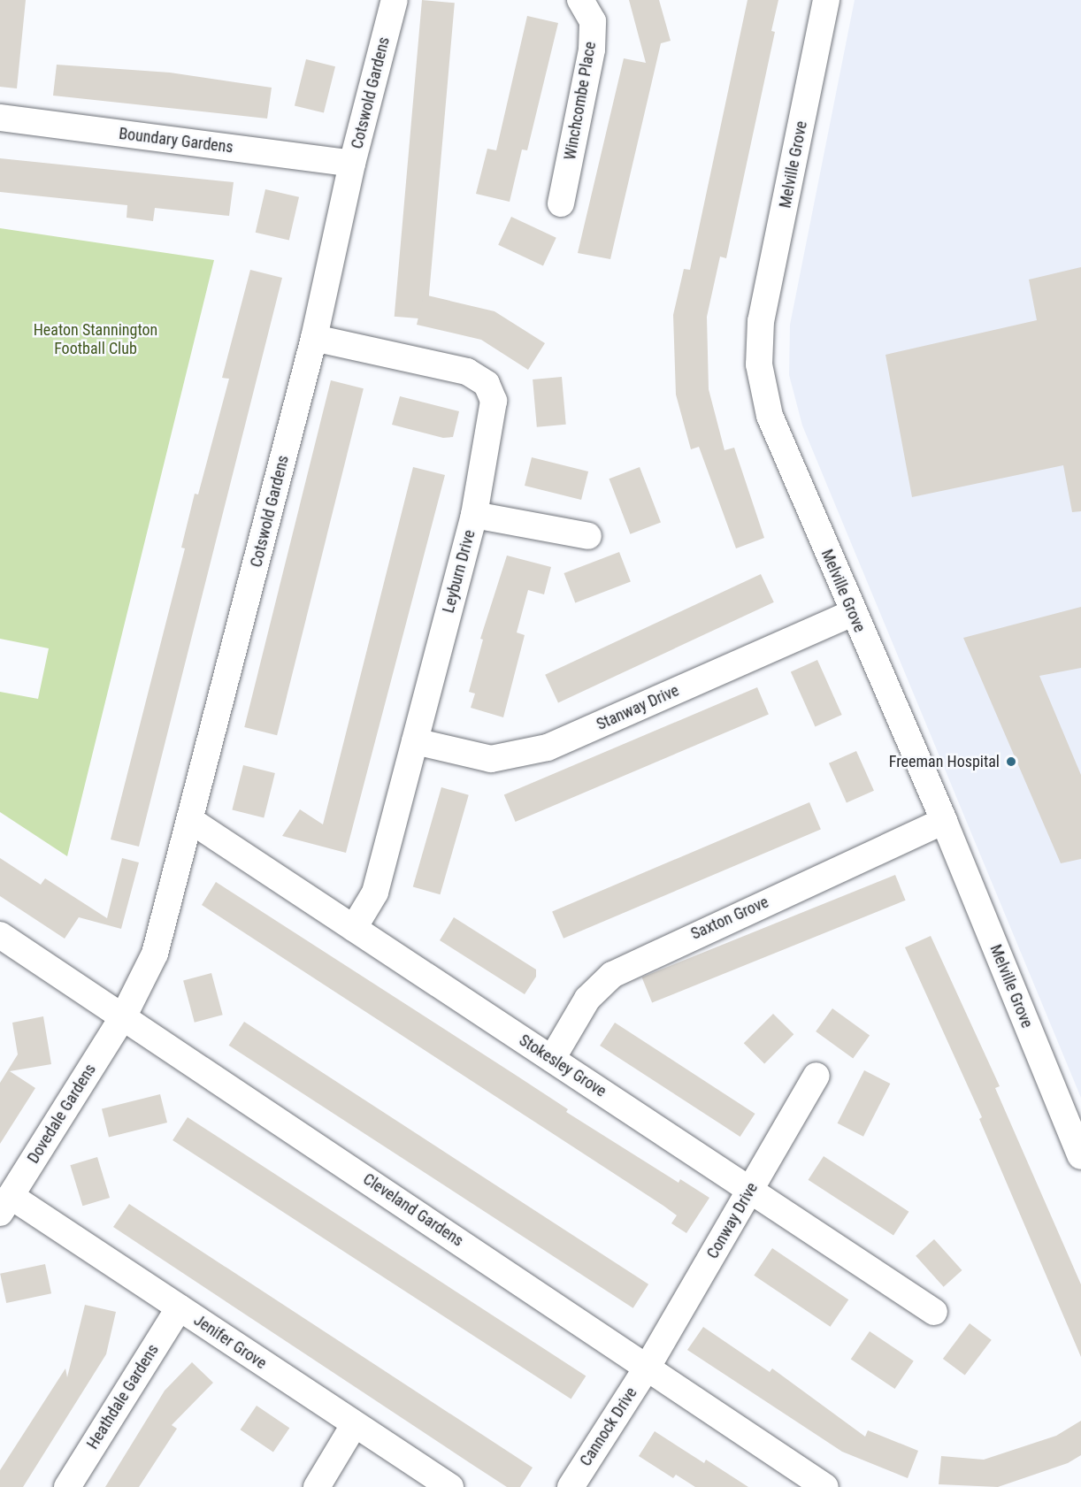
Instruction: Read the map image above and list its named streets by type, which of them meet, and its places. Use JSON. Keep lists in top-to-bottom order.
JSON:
{
  "streets": {
    "street": [
      "Cotswold Gardens",
      "Winchcombe Place",
      "Boundary Gardens",
      "Melville Grove",
      "Leyburn Drive",
      "Stanway Drive",
      "Saxton Grove",
      "Stokesley Grove",
      "Dovedale Gardens",
      "Cleveland Gardens",
      "Conway Drive",
      "Jenifer Grove",
      "Heathdale Gardens",
      "Cannock Drive"
    ]
  },
  "crossings": [
    ["Cotswold Gardens", "Boundary Gardens"],
    ["Cotswold Gardens", "Leyburn Drive"],
    ["Cotswold Gardens", "Stokesley Grove"],
    ["Cotswold Gardens", "Dovedale Gardens"],
    ["Cotswold Gardens", "Cleveland Gardens"],
    ["Melville Grove", "Stanway Drive"],
    ["Melville Grove", "Saxton Grove"],
    ["Leyburn Drive", "Stanway Drive"],
    ["Leyburn Drive", "Stokesley Grove"],
    ["Saxton Grove", "Stokesley Grove"],
    ["Stokesley Grove", "Conway Drive"],
    ["Dovedale Gardens", "Cleveland Gardens"],
    ["Dovedale Gardens", "Jenifer Grove"],
    ["Cleveland Gardens", "Conway Drive"],
    ["Cleveland Gardens", "Cannock Drive"],
    ["Conway Drive", "Cannock Drive"],
    ["Jenifer Grove", "Heathdale Gardens"]
  ],
  "parks": ["Heaton Stannington Football Club"],
  "places": ["Freeman Hospital"]
}
